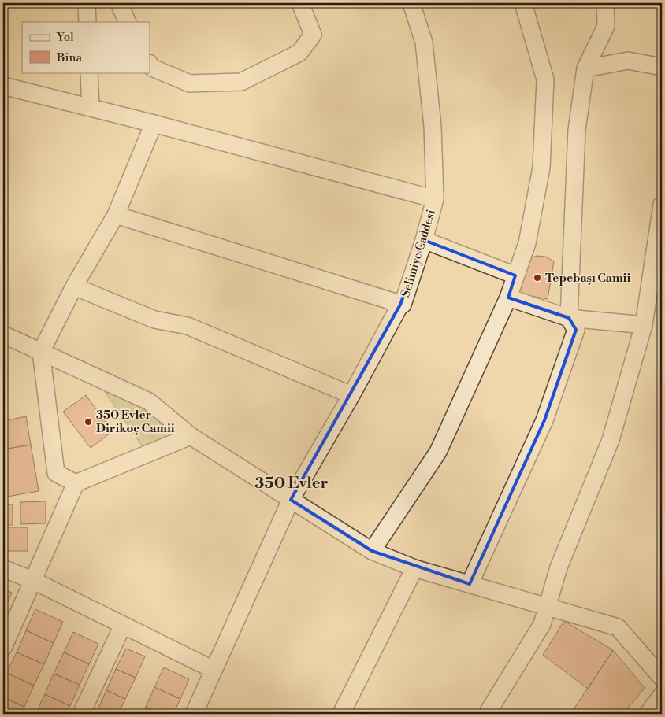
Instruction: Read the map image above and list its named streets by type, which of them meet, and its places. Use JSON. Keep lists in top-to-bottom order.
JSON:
{
  "streets": {
    "street": ["Selimiye Caddesi"]
  },
  "districts": ["350 Evler"],
  "places": ["Tepebaşı Camii", "350 Evler Dirikoç Camii"],
  "legend": ["Yol", "Bina"]
}
